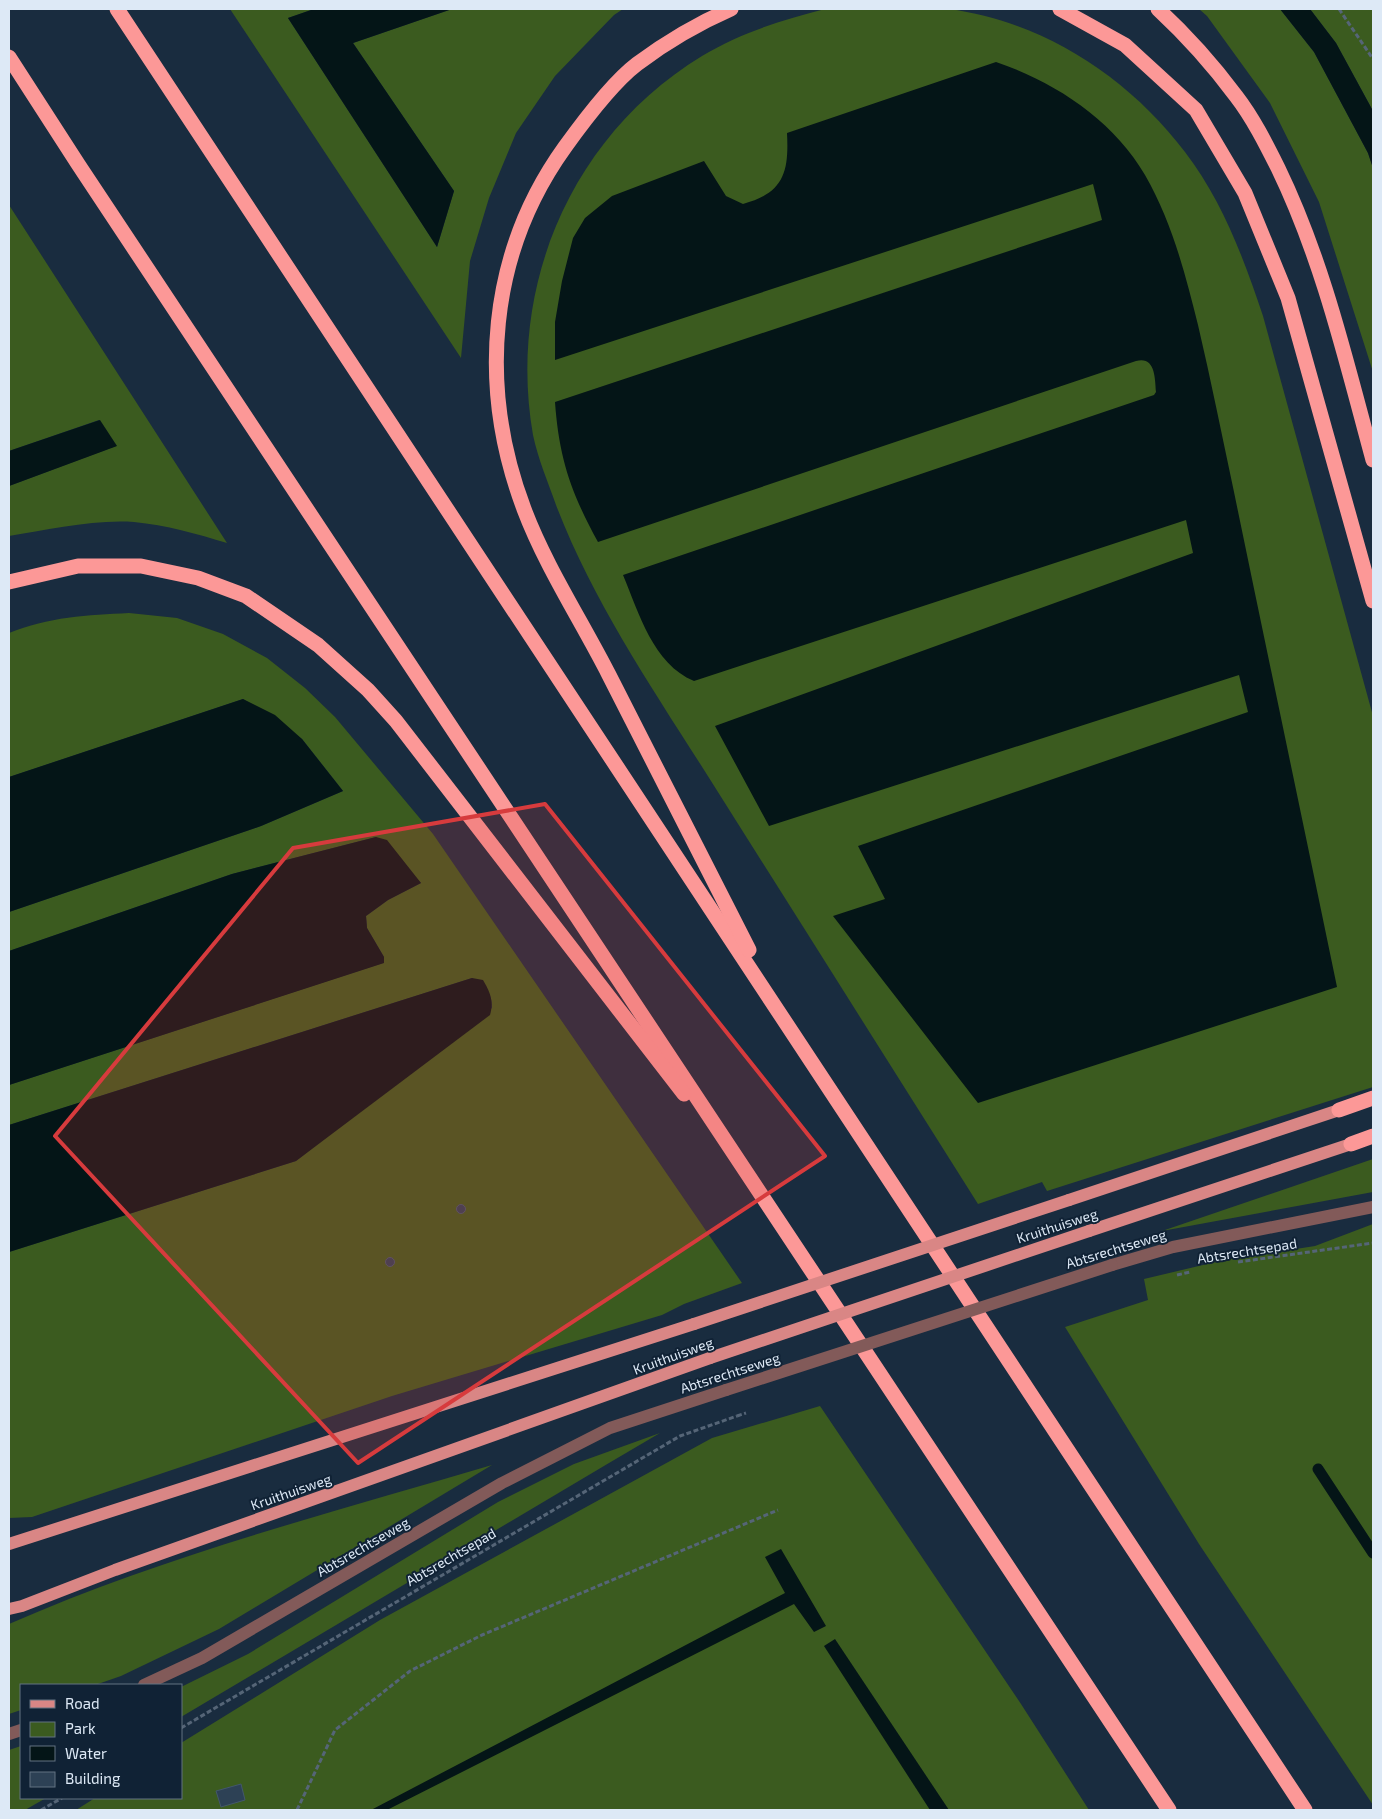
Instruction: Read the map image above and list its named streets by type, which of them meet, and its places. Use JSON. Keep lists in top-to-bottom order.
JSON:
{
  "streets": {
    "main road": ["Kruithuisweg"],
    "street": ["Abtsrechtseweg"],
    "path": ["Abtsrechtsepad"]
  },
  "legend": [
    "Road",
    "Park",
    "Water",
    "Building"
  ]
}
